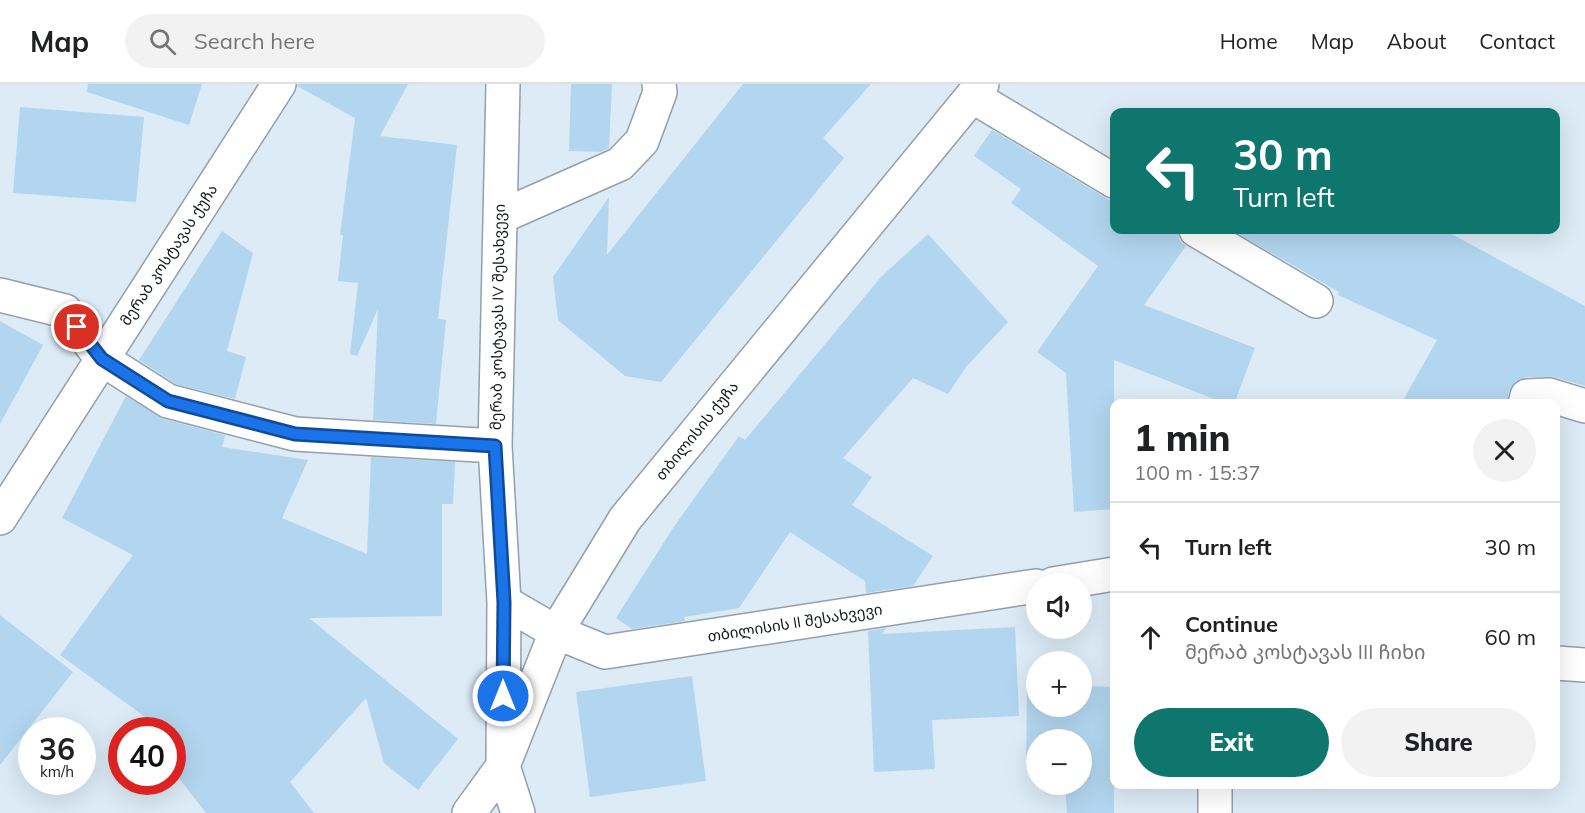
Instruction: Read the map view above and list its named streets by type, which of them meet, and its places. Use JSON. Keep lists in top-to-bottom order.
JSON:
{
  "streets": {
    "street": [
      "მერაბ კოსტავას ქუჩა",
      "მერაბ კოსტავას IV შესახვევი",
      "თბილისის ქუჩა",
      "თბილისის II შესახვევი"
    ]
  },
  "crossings": [
    ["მერაბ კოსტავას IV შესახვევი", "თბილისის ქუჩა"],
    ["მერაბ კოსტავას IV შესახვევი", "თბილისის II შესახვევი"],
    ["თბილისის ქუჩა", "თბილისის II შესახვევი"]
  ],
  "page": {
    "header": "Map",
    "search": "Search here",
    "nav": [
      "Home",
      "Map",
      "About",
      "Contact"
    ],
    "turn": ["30 m", "Turn left"],
    "heading": ["1 min", "100 m · 15:37"],
    "list": [
      {
        "name": "Turn left",
        "value": "30 m"
      },
      {
        "name": "Continue",
        "note": "მერაბ კოსტავას III ჩიხი",
        "value": "60 m"
      }
    ],
    "map_buttons": ["+", "−"],
    "buttons": ["Exit", "Share"],
    "speed": "36 km/h",
    "limit": "40"
  }
}
